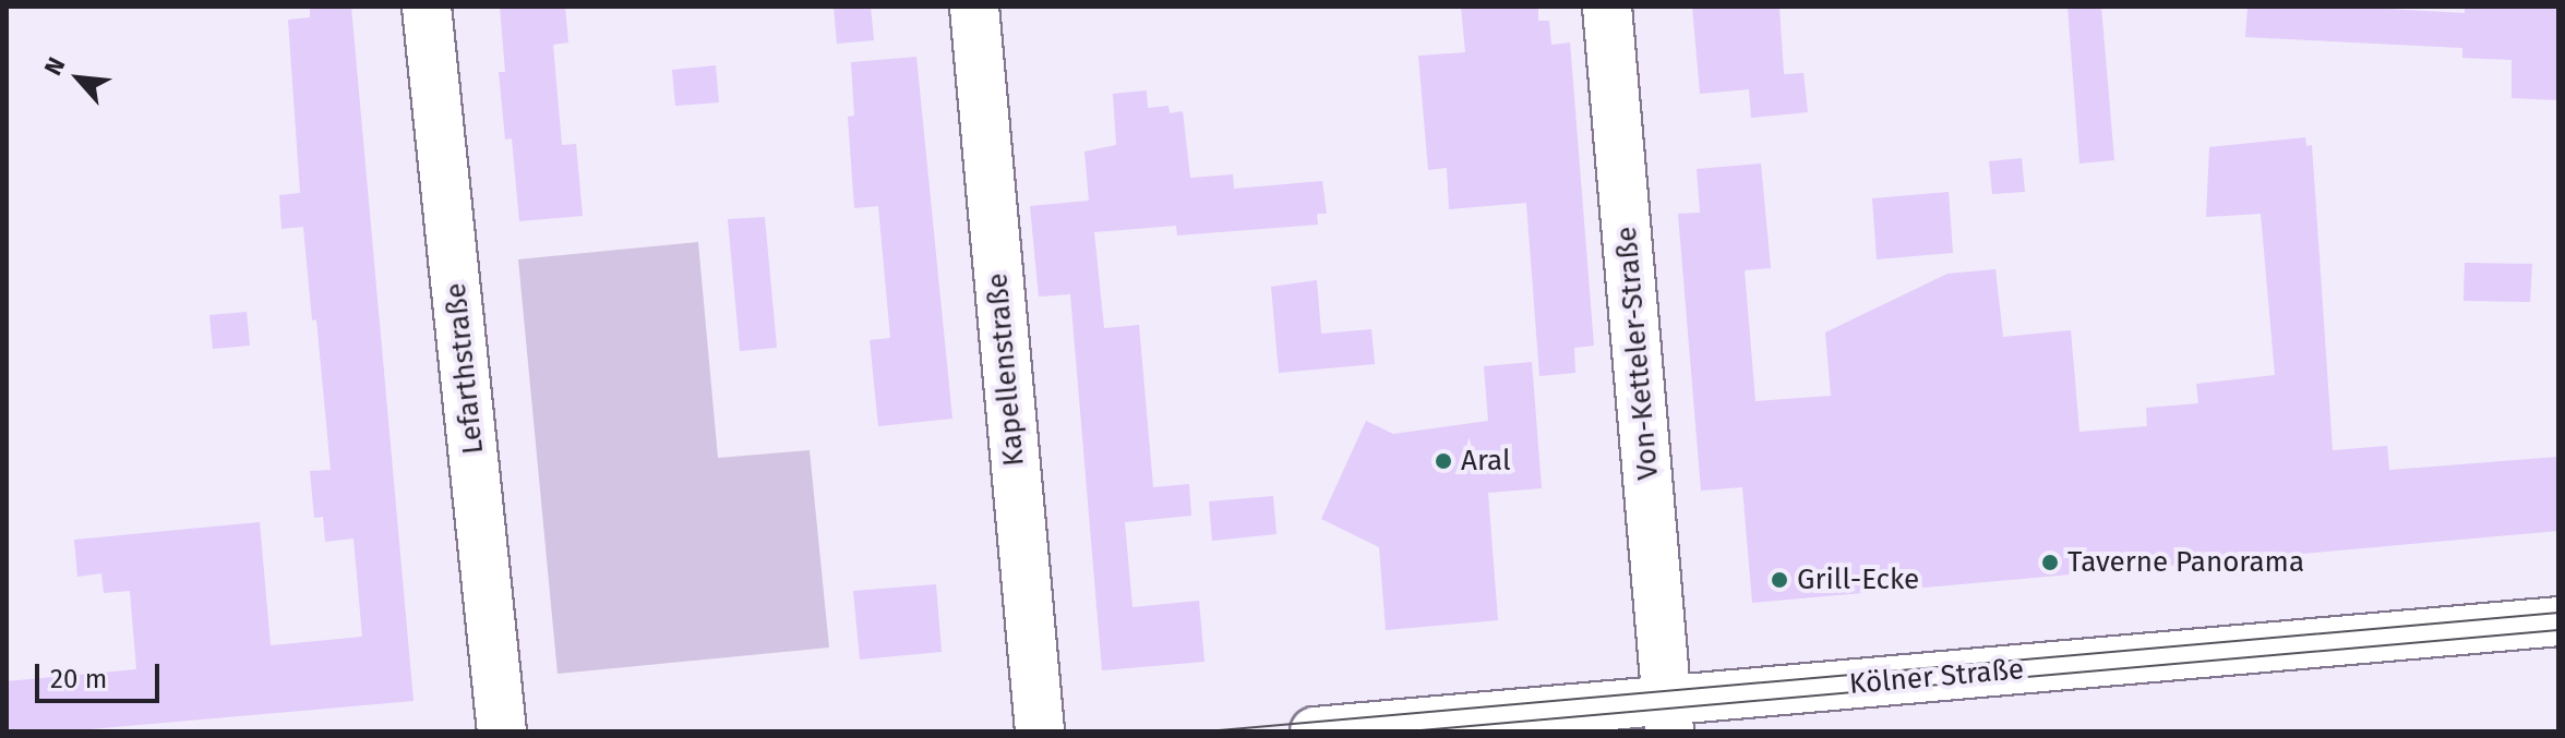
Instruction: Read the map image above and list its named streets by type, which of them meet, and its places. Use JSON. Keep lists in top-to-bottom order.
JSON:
{
  "streets": {
    "street": [
      "Von-Ketteler-Straße",
      "Lefarthstraße",
      "Kapellenstraße",
      "Kölner Straße"
    ]
  },
  "crossings": [
    ["Von-Ketteler-Straße", "Kölner Straße"]
  ],
  "places": ["Aral", "Taverne Panorama", "Grill-Ecke"],
  "scale_bar": "20 m",
  "north": "top left"
}
